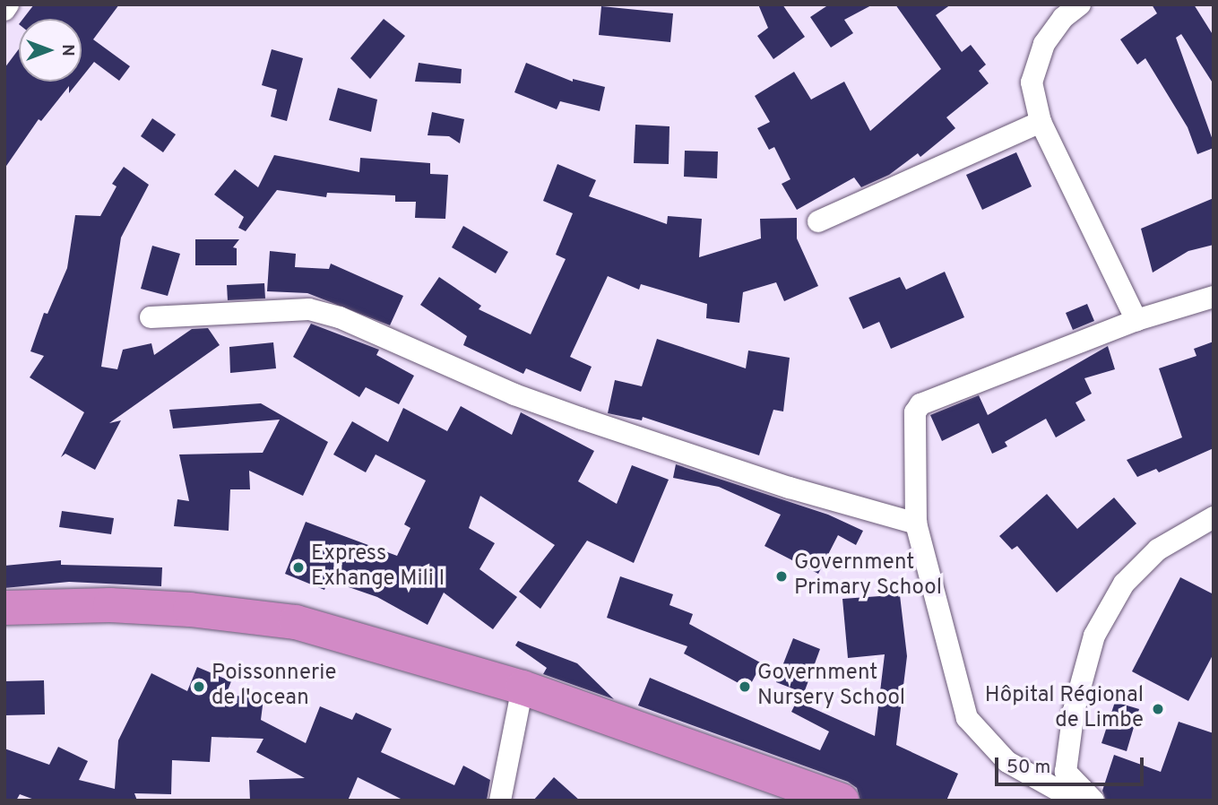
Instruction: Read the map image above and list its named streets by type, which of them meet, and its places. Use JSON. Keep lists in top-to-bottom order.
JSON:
{
  "places": [
    "Express Exhange Mili I",
    "Government Primary School",
    "Poissonnerie de l'ocean",
    "Government Nursery School",
    "Hôpital Régional de Limbe"
  ],
  "scale_bar": "50 m",
  "north": "right"
}
